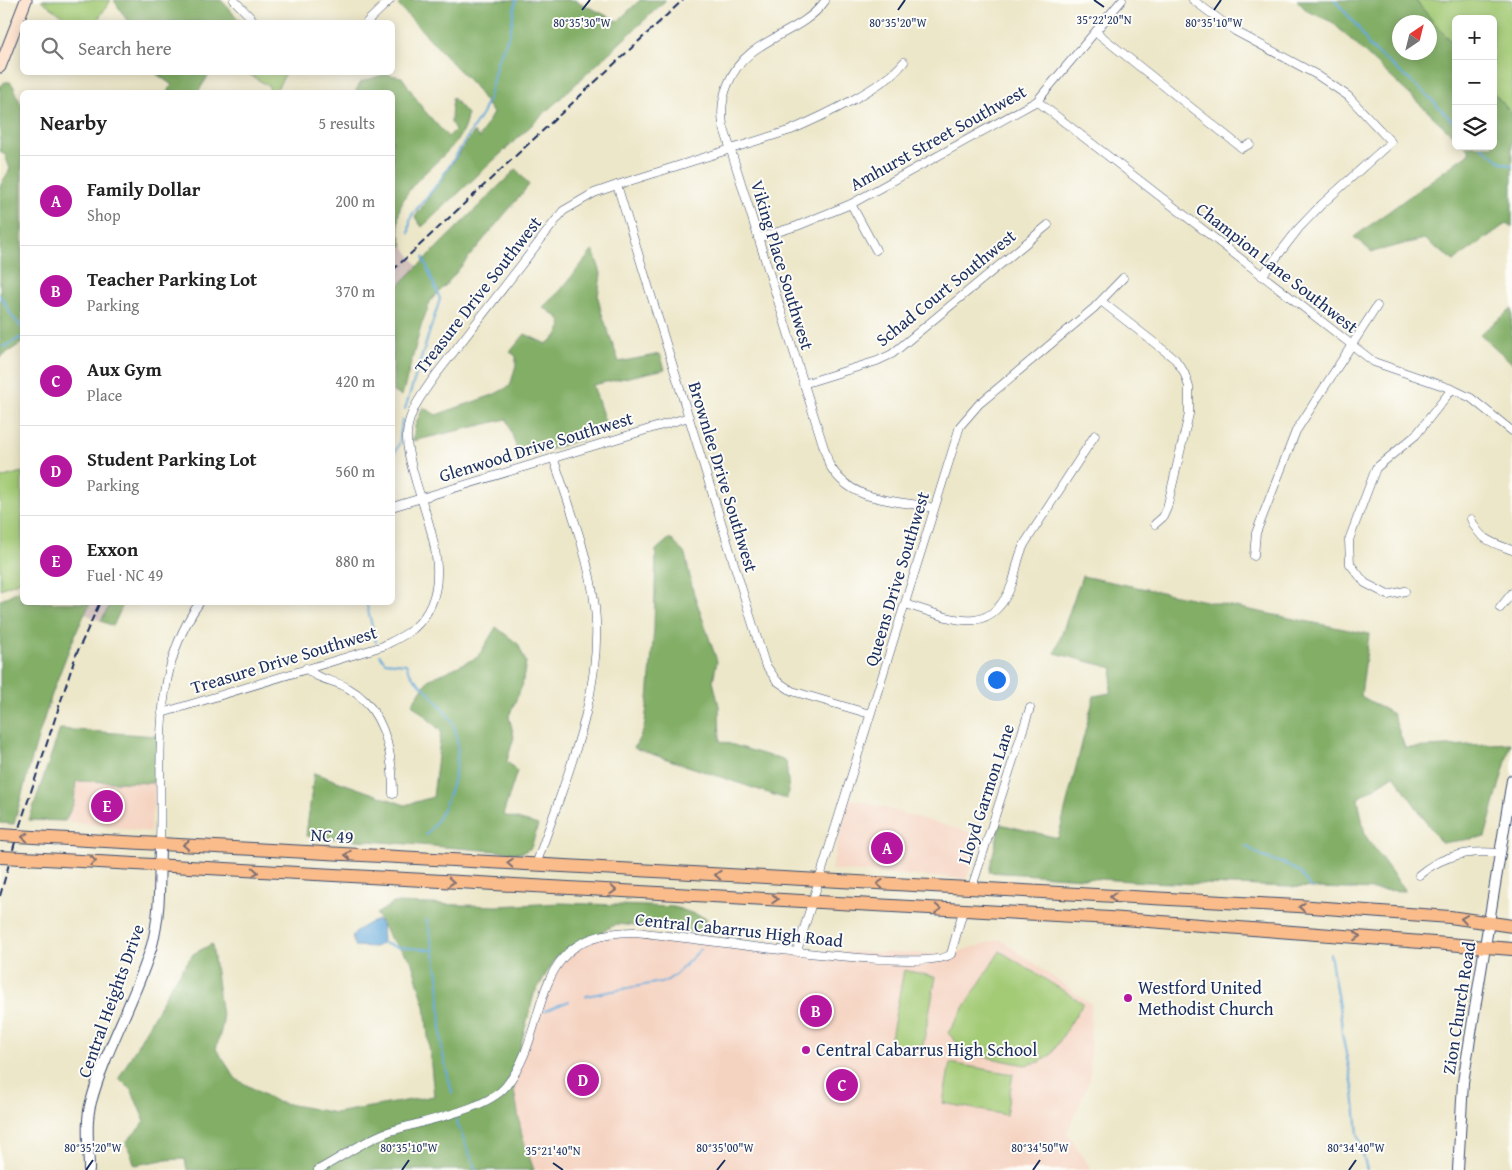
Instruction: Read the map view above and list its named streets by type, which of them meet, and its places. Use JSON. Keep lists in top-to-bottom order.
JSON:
{
  "streets": {
    "highway": ["NC 49"],
    "street": [
      "Amhurst Street Southwest",
      "Viking Place Southwest",
      "Champion Lane Southwest",
      "Schad Court Southwest",
      "Treasure Drive Southwest",
      "Glenwood Drive Southwest",
      "Brownlee Drive Southwest",
      "Queens Drive Southwest",
      "Lloyd Garmon Lane",
      "Central Cabarrus High Road",
      "Central Heights Drive",
      "Zion Church Road"
    ]
  },
  "crossings": [
    ["Amhurst Street Southwest", "Viking Place Southwest"],
    ["Amhurst Street Southwest", "Champion Lane Southwest"],
    ["Viking Place Southwest", "Schad Court Southwest"],
    ["Viking Place Southwest", "Treasure Drive Southwest"],
    ["Viking Place Southwest", "Queens Drive Southwest"],
    ["Treasure Drive Southwest", "Glenwood Drive Southwest"],
    ["Treasure Drive Southwest", "Brownlee Drive Southwest"],
    ["Glenwood Drive Southwest", "Brownlee Drive Southwest"],
    ["Brownlee Drive Southwest", "Queens Drive Southwest"],
    ["Queens Drive Southwest", "NC 49"],
    ["Queens Drive Southwest", "Central Cabarrus High Road"],
    ["Lloyd Garmon Lane", "NC 49"],
    ["NC 49", "Central Heights Drive"],
    ["NC 49", "Zion Church Road"]
  ],
  "places": ["Westford United Methodist Church", "Central Cabarrus High School"],
  "north": "top right",
  "page": {
    "map_buttons": ["+", "−"],
    "search": "Search here",
    "heading": ["Nearby", "5 results"],
    "list": [
      {
        "mark": "A",
        "name": "Family Dollar",
        "note": "Shop",
        "value": "200 m"
      },
      {
        "mark": "B",
        "name": "Teacher Parking Lot",
        "note": "Parking",
        "value": "370 m"
      },
      {
        "mark": "C",
        "name": "Aux Gym",
        "note": "Place",
        "value": "420 m"
      },
      {
        "mark": "D",
        "name": "Student Parking Lot",
        "note": "Parking",
        "value": "560 m"
      },
      {
        "mark": "E",
        "name": "Exxon",
        "note": "Fuel · NC 49",
        "value": "880 m"
      }
    ],
    "pins": [
      "E",
      "A",
      "B",
      "D",
      "C"
    ]
  },
  "coordinates": [
    "35°22'20\"N",
    "80°35'30\"W",
    "80°35'20\"W",
    "80°35'10\"W",
    "80°35'00\"W",
    "80°34'50\"W",
    "80°34'40\"W",
    "35°21'40\"N"
  ]
}
